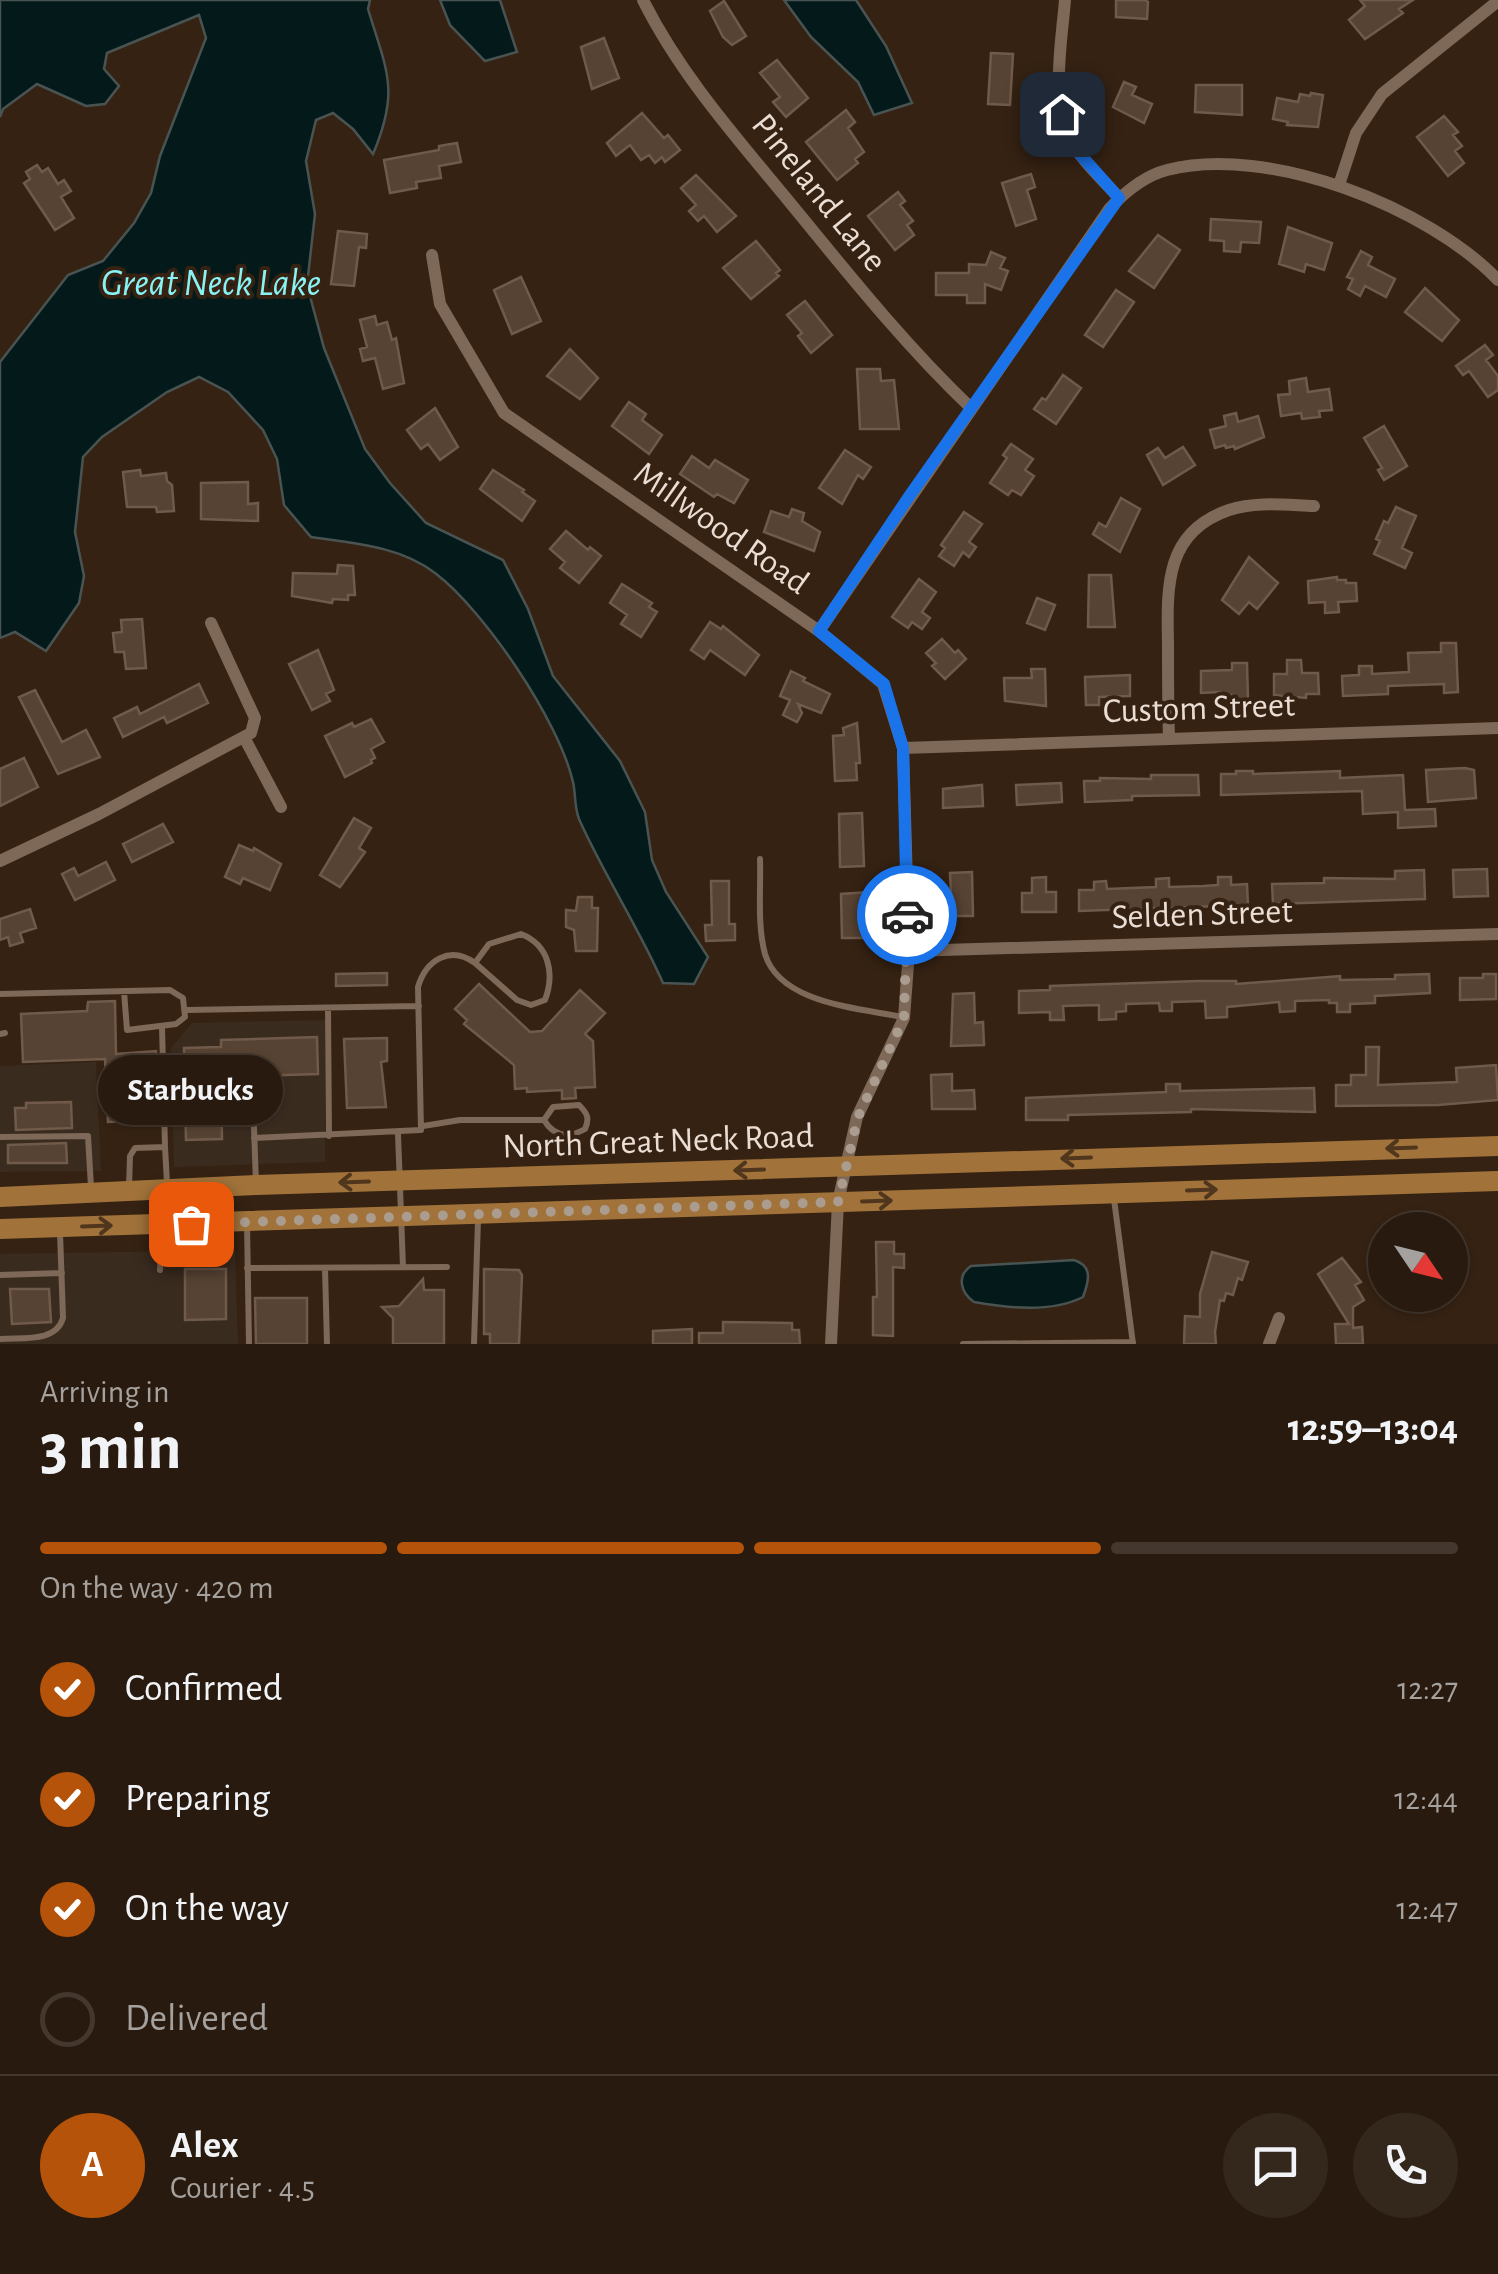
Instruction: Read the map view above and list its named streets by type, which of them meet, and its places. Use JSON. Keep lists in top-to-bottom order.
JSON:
{
  "streets": {
    "main road": ["North Great Neck Road"],
    "street": [
      "Pineland Lane",
      "Millwood Road",
      "Custom Street",
      "Selden Street"
    ]
  },
  "crossings": [
    ["Millwood Road", "Custom Street"],
    ["Millwood Road", "Selden Street"],
    ["Millwood Road", "North Great Neck Road"]
  ],
  "water": ["Great Neck Lake"],
  "places": ["Starbucks"],
  "north": "bottom right",
  "page": {
    "bubble": "Starbucks",
    "heading": ["3 min", "Arriving in", "12:59–13:04"],
    "panel": ["Alex", "Courier · 4.5"],
    "bar": "On the way · 420 m",
    "list": [
      ["Confirmed", "12:27"],
      ["Preparing", "12:44"],
      ["On the way", "12:47"],
      "Delivered"
    ],
    "round": "A"
  }
}
